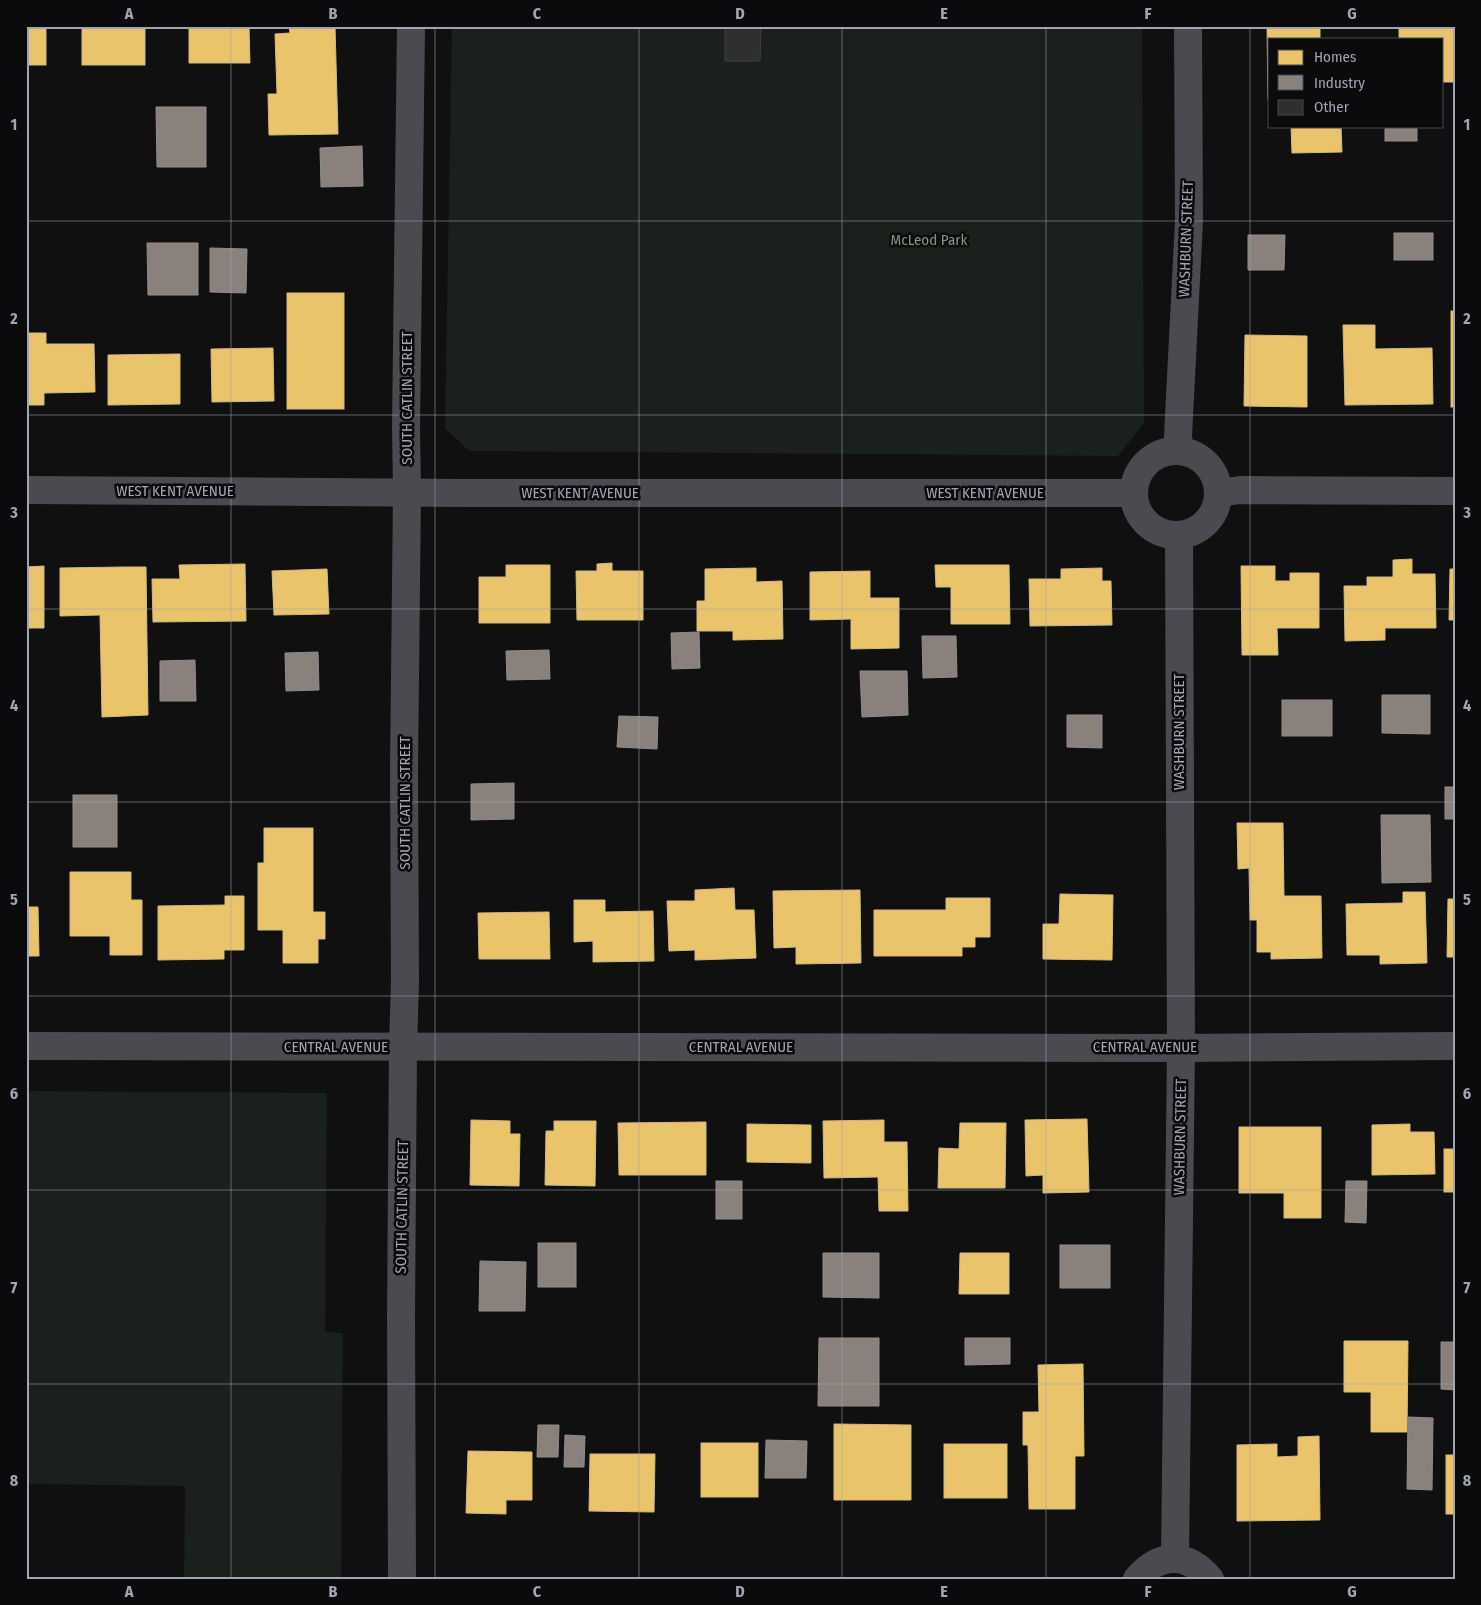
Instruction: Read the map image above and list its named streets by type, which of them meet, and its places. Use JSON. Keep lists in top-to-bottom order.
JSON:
{
  "streets": {
    "street": [
      "WASHBURN STREET",
      "SOUTH CATLIN STREET",
      "WEST KENT AVENUE",
      "CENTRAL AVENUE"
    ]
  },
  "crossings": [
    ["WASHBURN STREET", "WEST KENT AVENUE"],
    ["WASHBURN STREET", "CENTRAL AVENUE"],
    ["SOUTH CATLIN STREET", "WEST KENT AVENUE"],
    ["SOUTH CATLIN STREET", "CENTRAL AVENUE"]
  ],
  "parks": ["McLeod Park"],
  "legend": ["Homes", "Industry", "Other"],
  "grid": {
    "columns": [
      "A",
      "B",
      "C",
      "D",
      "E",
      "F",
      "G"
    ],
    "rows": [
      "1",
      "2",
      "3",
      "4",
      "5",
      "6",
      "7",
      "8"
    ]
  }
}
